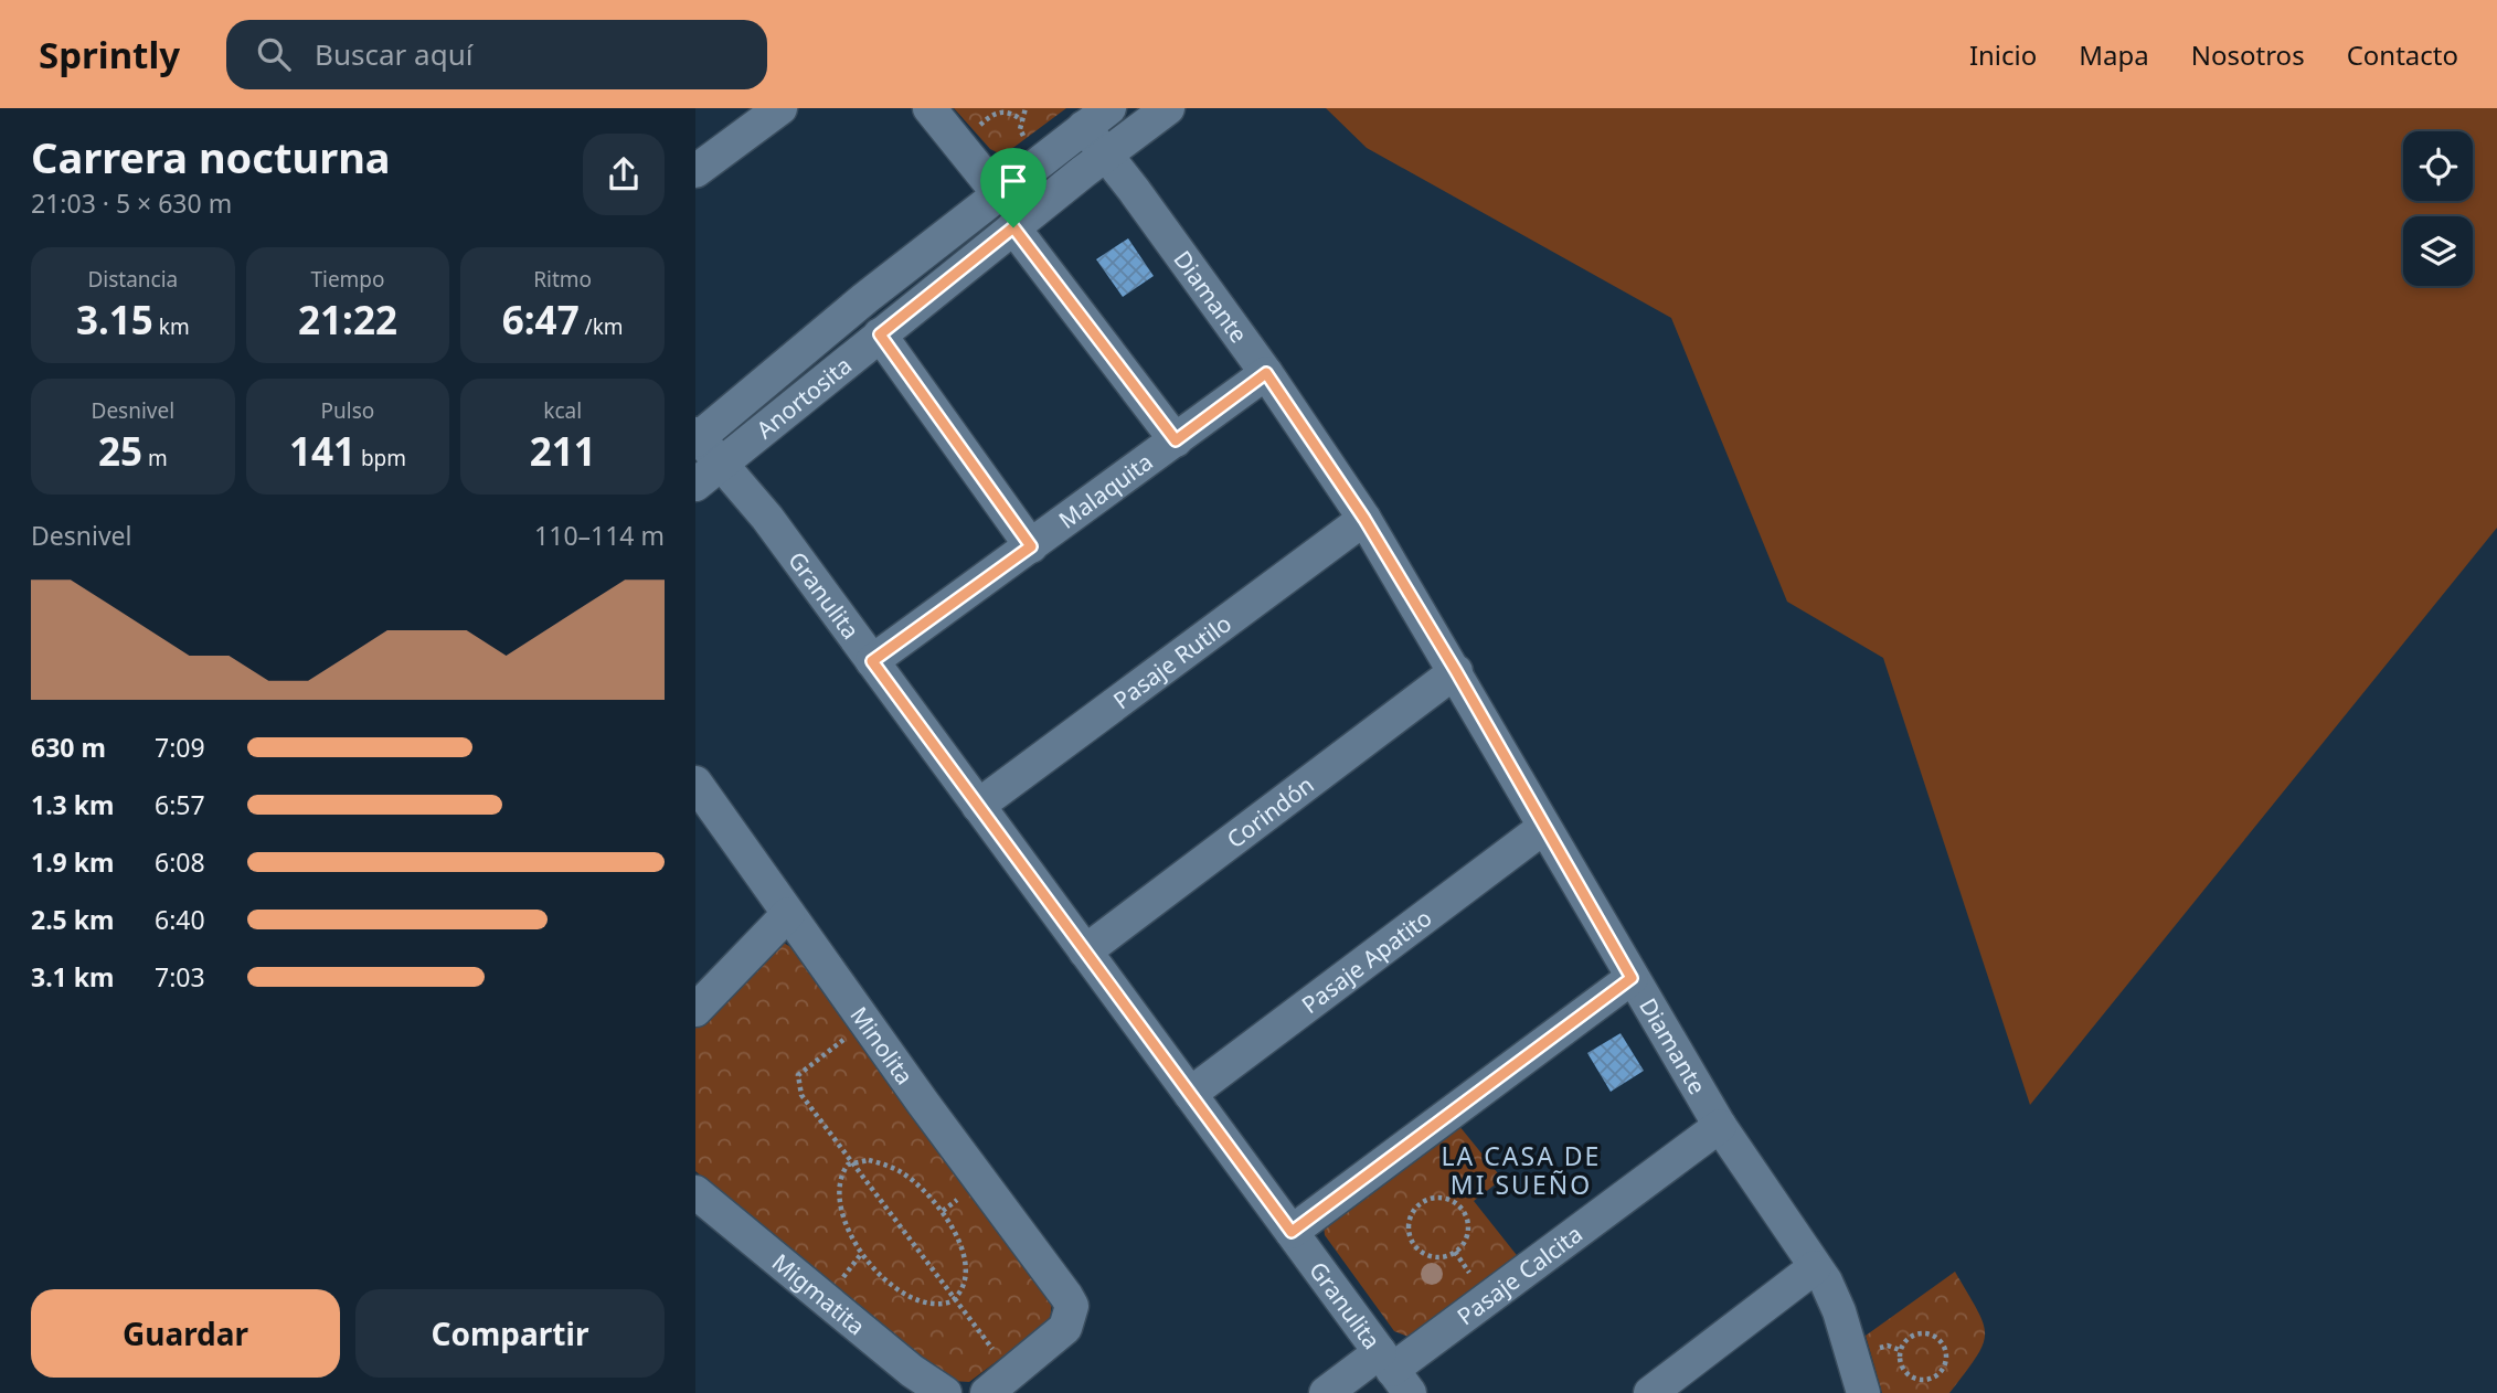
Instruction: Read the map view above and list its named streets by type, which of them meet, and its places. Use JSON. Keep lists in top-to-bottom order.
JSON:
{
  "streets": {
    "street": [
      "Diamante",
      "Anortosita",
      "Malaquita",
      "Granulita",
      "Pasaje Rutilo",
      "Corindón",
      "Pasaje Apatito",
      "Minolita",
      "Pasaje Calcita",
      "Migmatita"
    ]
  },
  "crossings": [
    ["Diamante", "Anortosita"],
    ["Diamante", "Malaquita"],
    ["Diamante", "Pasaje Rutilo"],
    ["Diamante", "Corindón"],
    ["Diamante", "Pasaje Apatito"],
    ["Diamante", "Pasaje Calcita"],
    ["Anortosita", "Granulita"],
    ["Malaquita", "Granulita"],
    ["Granulita", "Pasaje Rutilo"],
    ["Granulita", "Corindón"],
    ["Granulita", "Pasaje Apatito"],
    ["Granulita", "Pasaje Calcita"]
  ],
  "districts": ["LA CASA DE MI SUEÑO"],
  "page": {
    "header": "Sprintly",
    "search": "Buscar aquí",
    "nav": [
      "Inicio",
      "Mapa",
      "Nosotros",
      "Contacto"
    ],
    "heading": ["Carrera nocturna", "21:03 · 5 × 630 m"],
    "stats": [
      ["Distancia", "3.15 km"],
      ["Tiempo", "21:22"],
      ["Ritmo", "6:47 /km"],
      ["Desnivel", "25 m"],
      ["Pulso", "141 bpm"],
      ["kcal", "211"]
    ],
    "chart": ["Desnivel", "110–114 m"],
    "list": [
      {
        "name": "630 m",
        "note": "7:09"
      },
      {
        "name": "1.3 km",
        "note": "6:57"
      },
      {
        "name": "1.9 km",
        "note": "6:08"
      },
      {
        "name": "2.5 km",
        "note": "6:40"
      },
      {
        "name": "3.1 km",
        "note": "7:03"
      }
    ],
    "buttons": ["Guardar", "Compartir"]
  }
}
